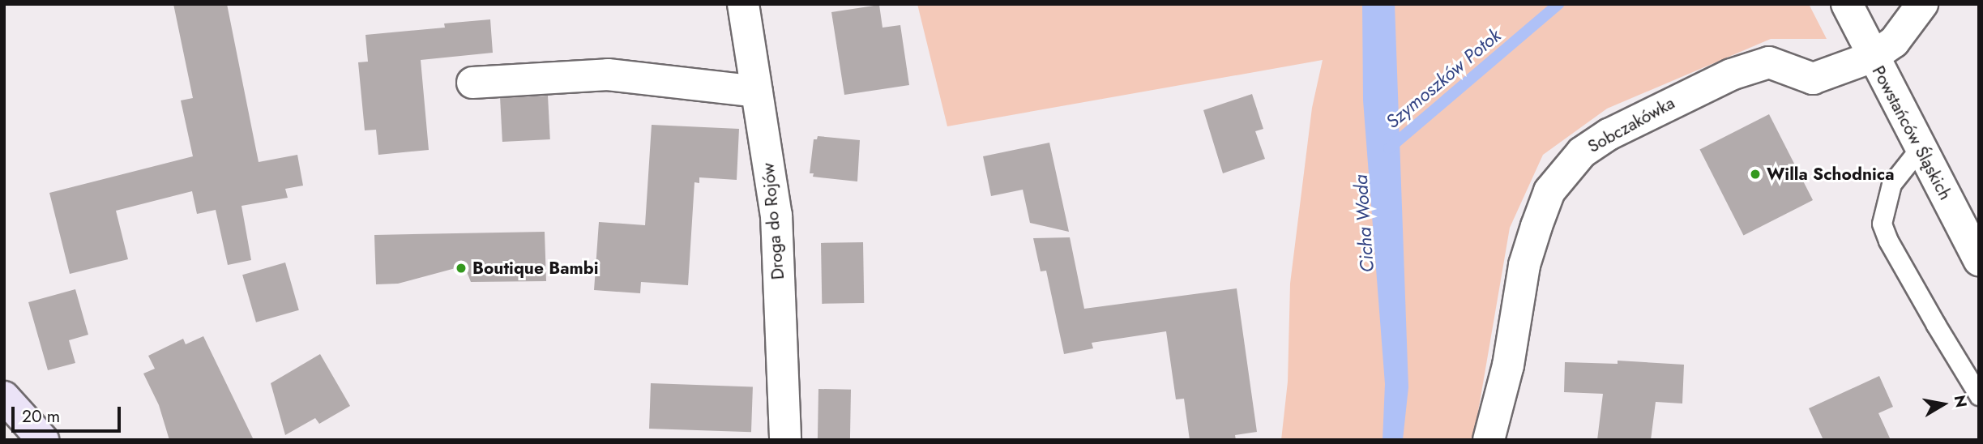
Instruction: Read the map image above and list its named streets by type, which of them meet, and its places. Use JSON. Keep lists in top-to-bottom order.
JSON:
{
  "streets": {
    "street": ["Sobczakówka", "Powstańców Śląskich", "Droga do Rojów"]
  },
  "crossings": [
    ["Sobczakówka", "Powstańców Śląskich"]
  ],
  "water": ["Szymoszków Potok", "Cicha Woda"],
  "places": ["Willa Schodnica", "Boutique Bambi"],
  "scale_bar": "20 m",
  "north": "right"
}
